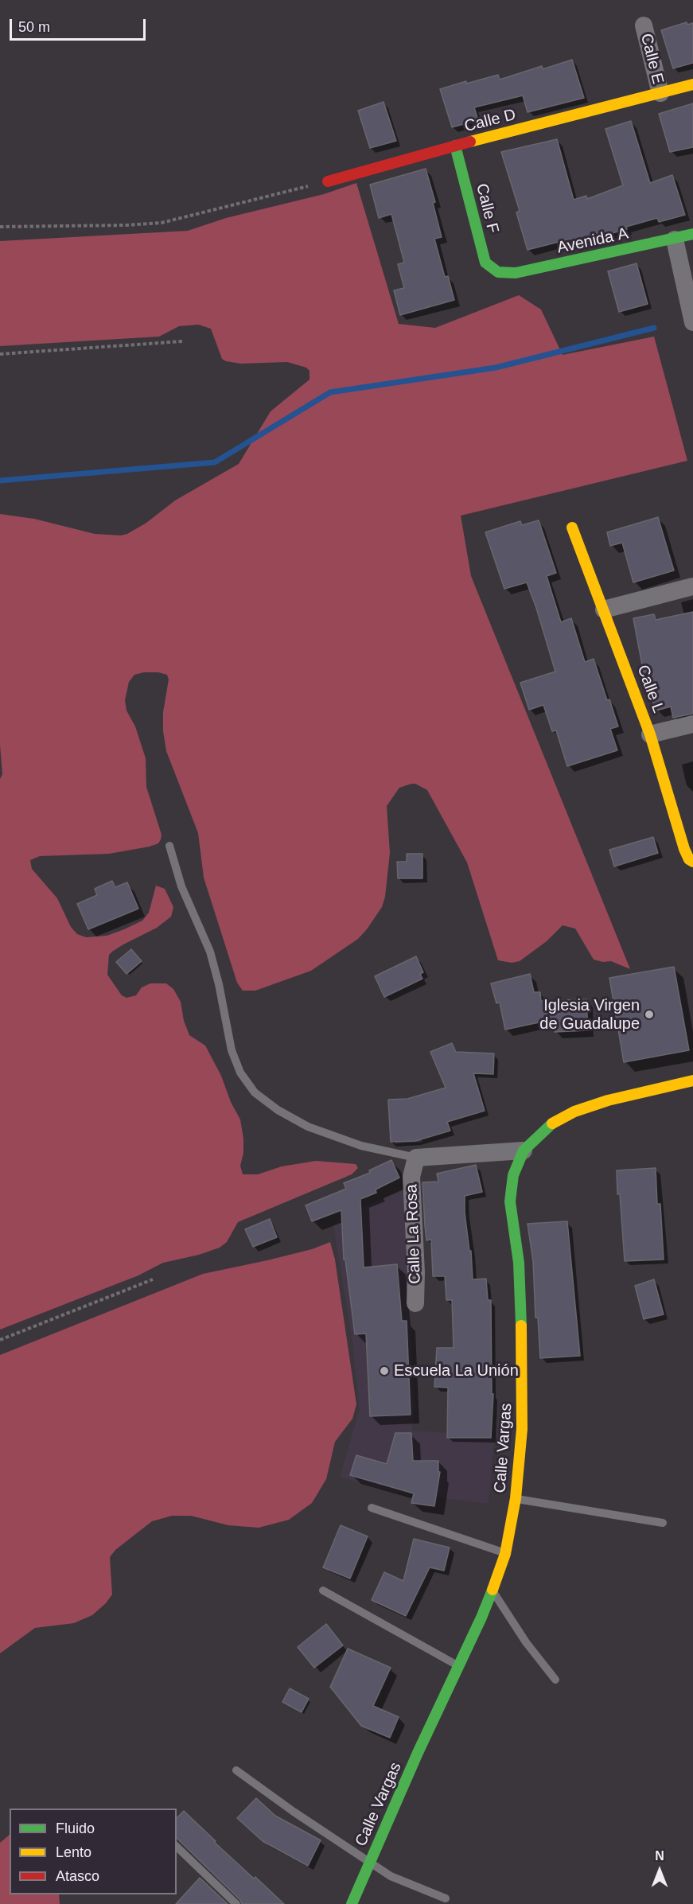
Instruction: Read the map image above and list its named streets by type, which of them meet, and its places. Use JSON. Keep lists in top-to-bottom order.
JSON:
{
  "streets": {
    "street": [
      "Calle E",
      "Calle D",
      "Calle F",
      "Avenida A",
      "Calle L",
      "Calle La Rosa",
      "Calle Vargas"
    ]
  },
  "crossings": [
    ["Calle E", "Calle D"],
    ["Calle D", "Calle F"],
    ["Calle F", "Avenida A"]
  ],
  "places": ["Iglesia Virgen de Guadalupe", "Escuela La Unión"],
  "legend": ["Fluido", "Lento", "Atasco"],
  "scale_bar": "50 m",
  "north": "top"
}
